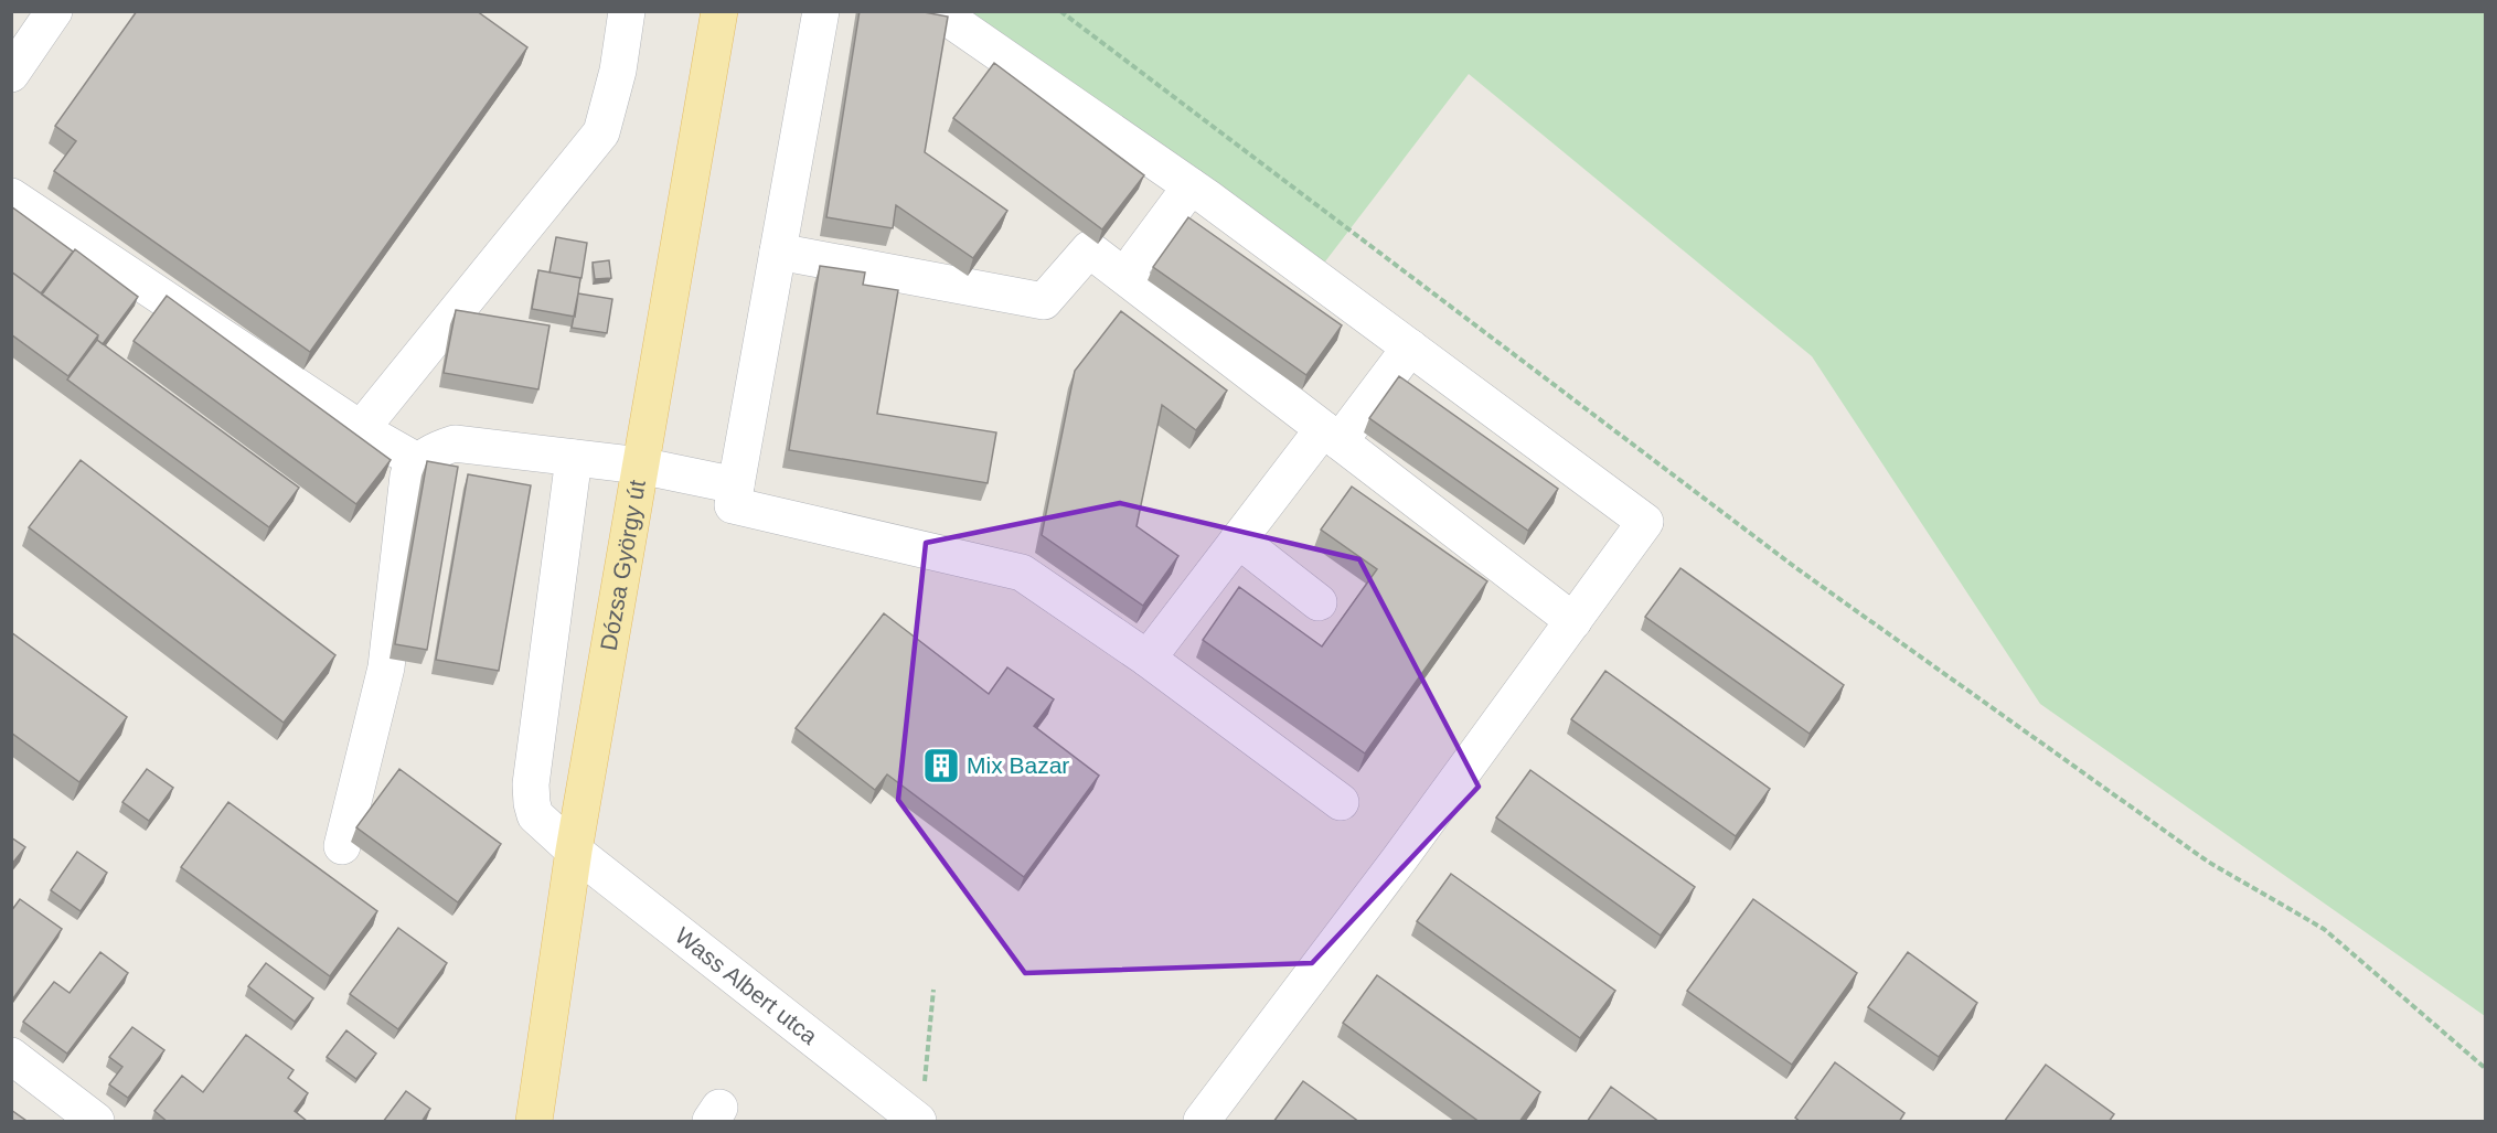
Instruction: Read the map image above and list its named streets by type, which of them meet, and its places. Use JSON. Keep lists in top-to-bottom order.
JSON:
{
  "streets": {
    "main road": ["Dózsa György út"],
    "street": ["Wass Albert utca"]
  },
  "crossings": [
    ["Dózsa György út", "Wass Albert utca"]
  ],
  "places": {
    "building": ["Mix Bazar"]
  }
}
